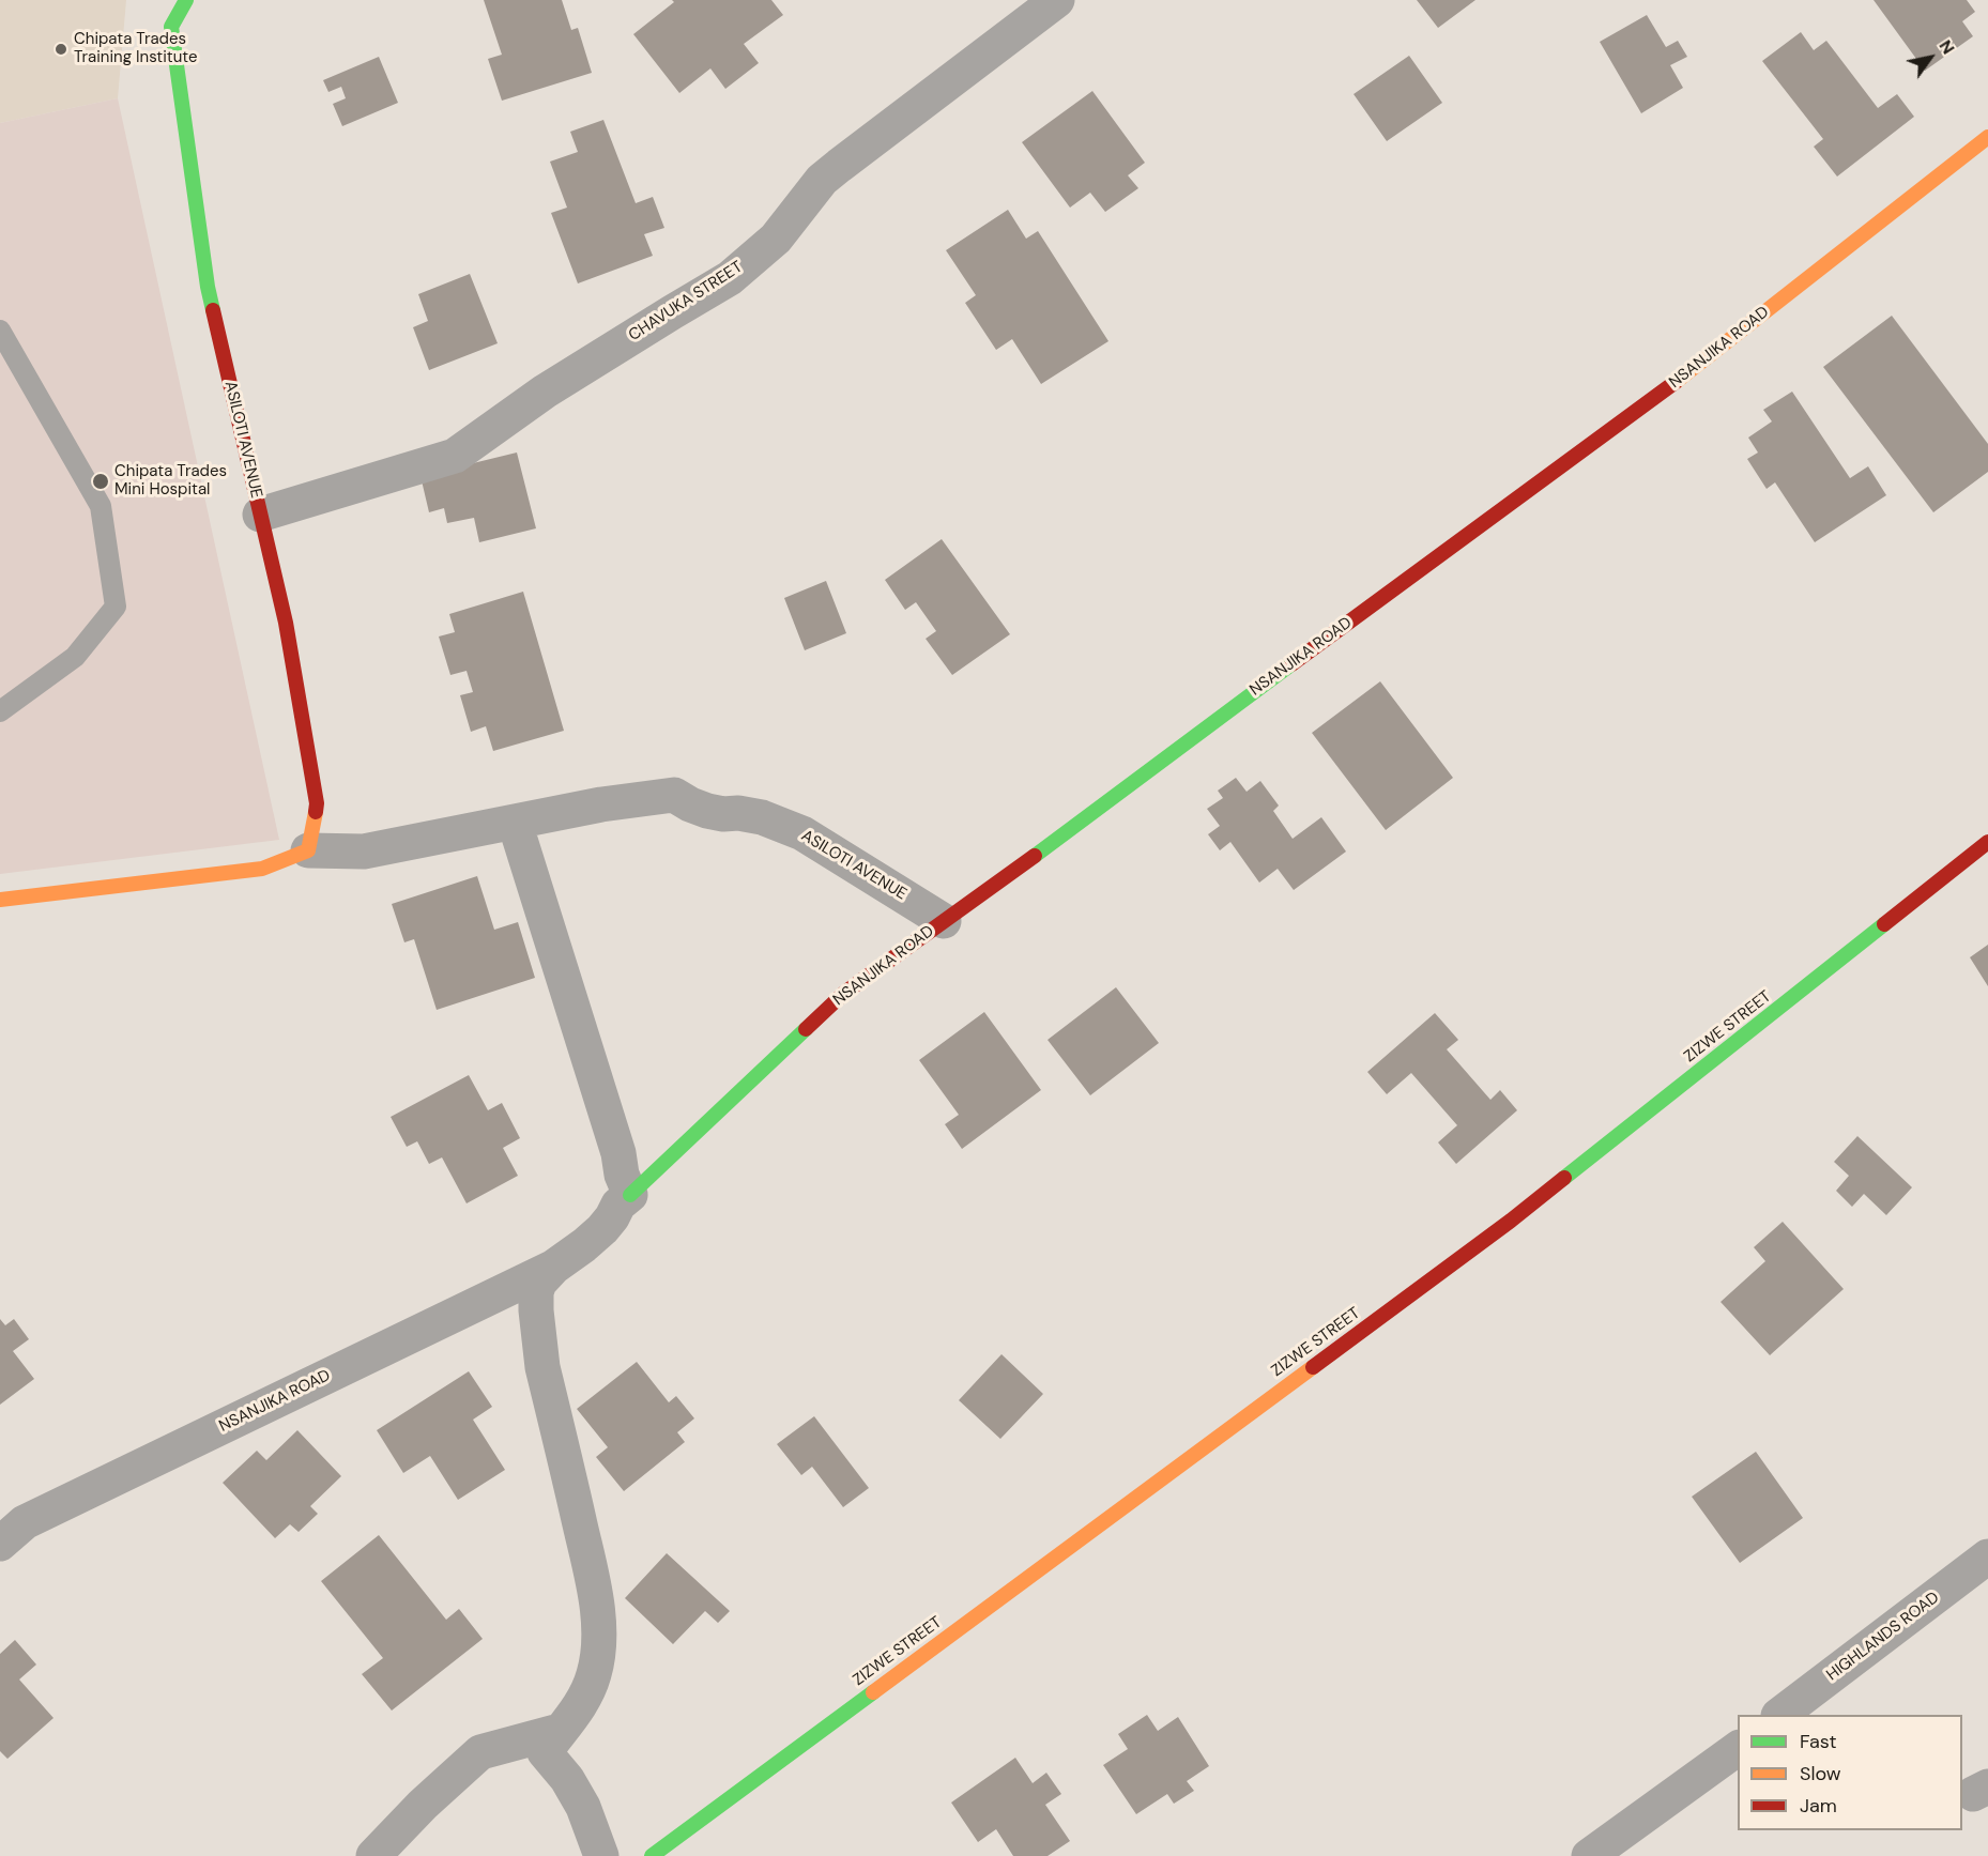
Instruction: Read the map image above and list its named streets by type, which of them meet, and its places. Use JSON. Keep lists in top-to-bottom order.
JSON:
{
  "streets": {
    "street": [
      "CHAVUKA STREET",
      "NSANJIKA ROAD",
      "ASILOTI AVENUE",
      "ZIZWE STREET",
      "HIGHLANDS ROAD"
    ]
  },
  "crossings": [
    ["CHAVUKA STREET", "ASILOTI AVENUE"],
    ["NSANJIKA ROAD", "ASILOTI AVENUE"]
  ],
  "places": ["Chipata Trades Training Institute", "Chipata Trades Mini Hospital"],
  "legend": ["Fast", "Slow", "Jam"],
  "north": "top right"
}
